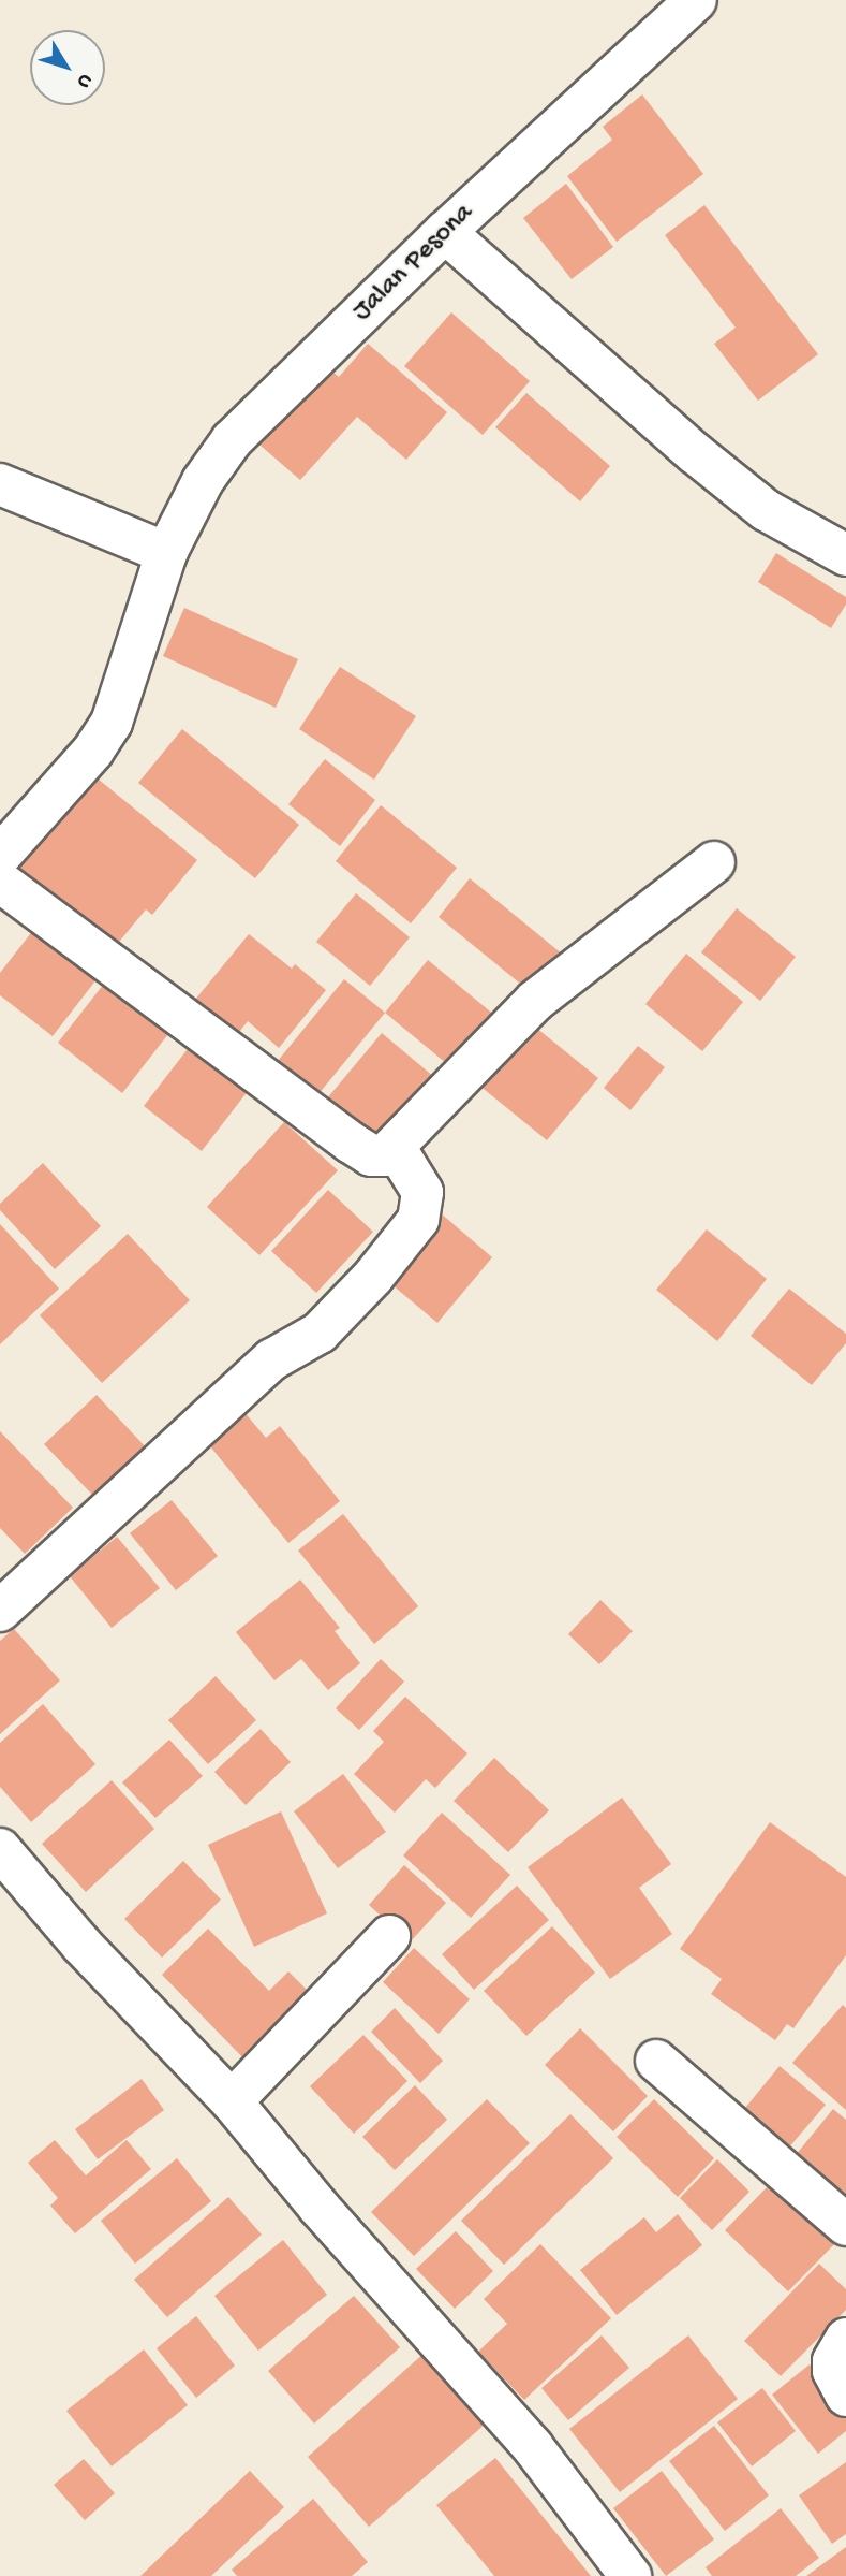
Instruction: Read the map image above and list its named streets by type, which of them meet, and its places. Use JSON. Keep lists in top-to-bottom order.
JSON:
{
  "streets": {
    "street": ["Jalan Pesona"]
  },
  "north": "bottom right"
}
